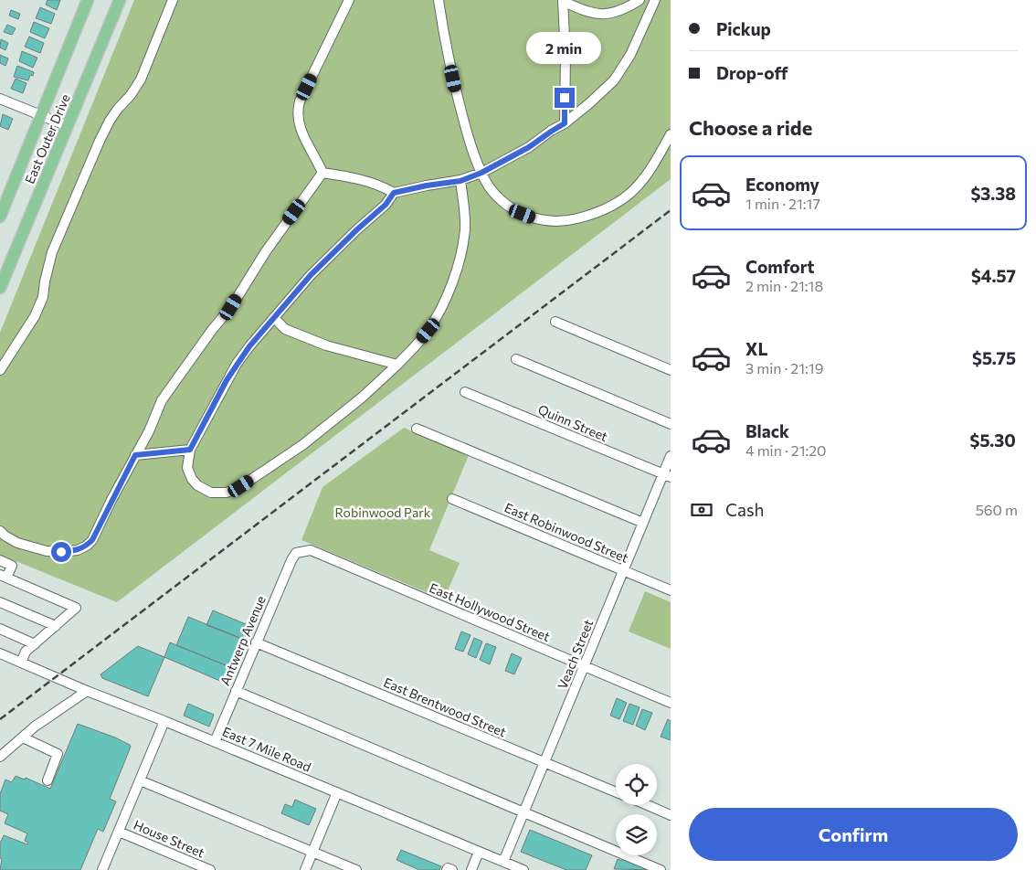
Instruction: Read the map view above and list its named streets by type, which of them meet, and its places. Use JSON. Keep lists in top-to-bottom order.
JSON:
{
  "streets": {
    "main road": ["East Outer Drive"],
    "street": [
      "Quinn Street",
      "East Robinwood Street",
      "East Hollywood Street",
      "Antwerp Avenue",
      "Veach Street",
      "East Brentwood Street",
      "East 7 Mile Road",
      "House Street"
    ]
  },
  "crossings": [
    ["Quinn Street", "Veach Street"],
    ["East Robinwood Street", "Veach Street"],
    ["East Hollywood Street", "Antwerp Avenue"],
    ["East Hollywood Street", "Veach Street"],
    ["Antwerp Avenue", "East Brentwood Street"],
    ["Antwerp Avenue", "East 7 Mile Road"],
    ["Veach Street", "East Brentwood Street"],
    ["Veach Street", "East 7 Mile Road"]
  ],
  "parks": ["Robinwood Park"],
  "page": {
    "banner": ["Pickup", "Drop-off"],
    "bubble": "2 min",
    "heading": "Choose a ride",
    "list": [
      {
        "name": "Economy",
        "note": "1 min · 21:17",
        "value": "$3.38"
      },
      {
        "name": "Comfort",
        "note": "2 min · 21:18",
        "value": "$4.57"
      },
      {
        "name": "XL",
        "note": "3 min · 21:19",
        "value": "$5.75"
      },
      {
        "name": "Black",
        "note": "4 min · 21:20",
        "value": "$5.30"
      }
    ],
    "pay": ["Cash", "560 m"],
    "buttons": "Confirm"
  }
}
